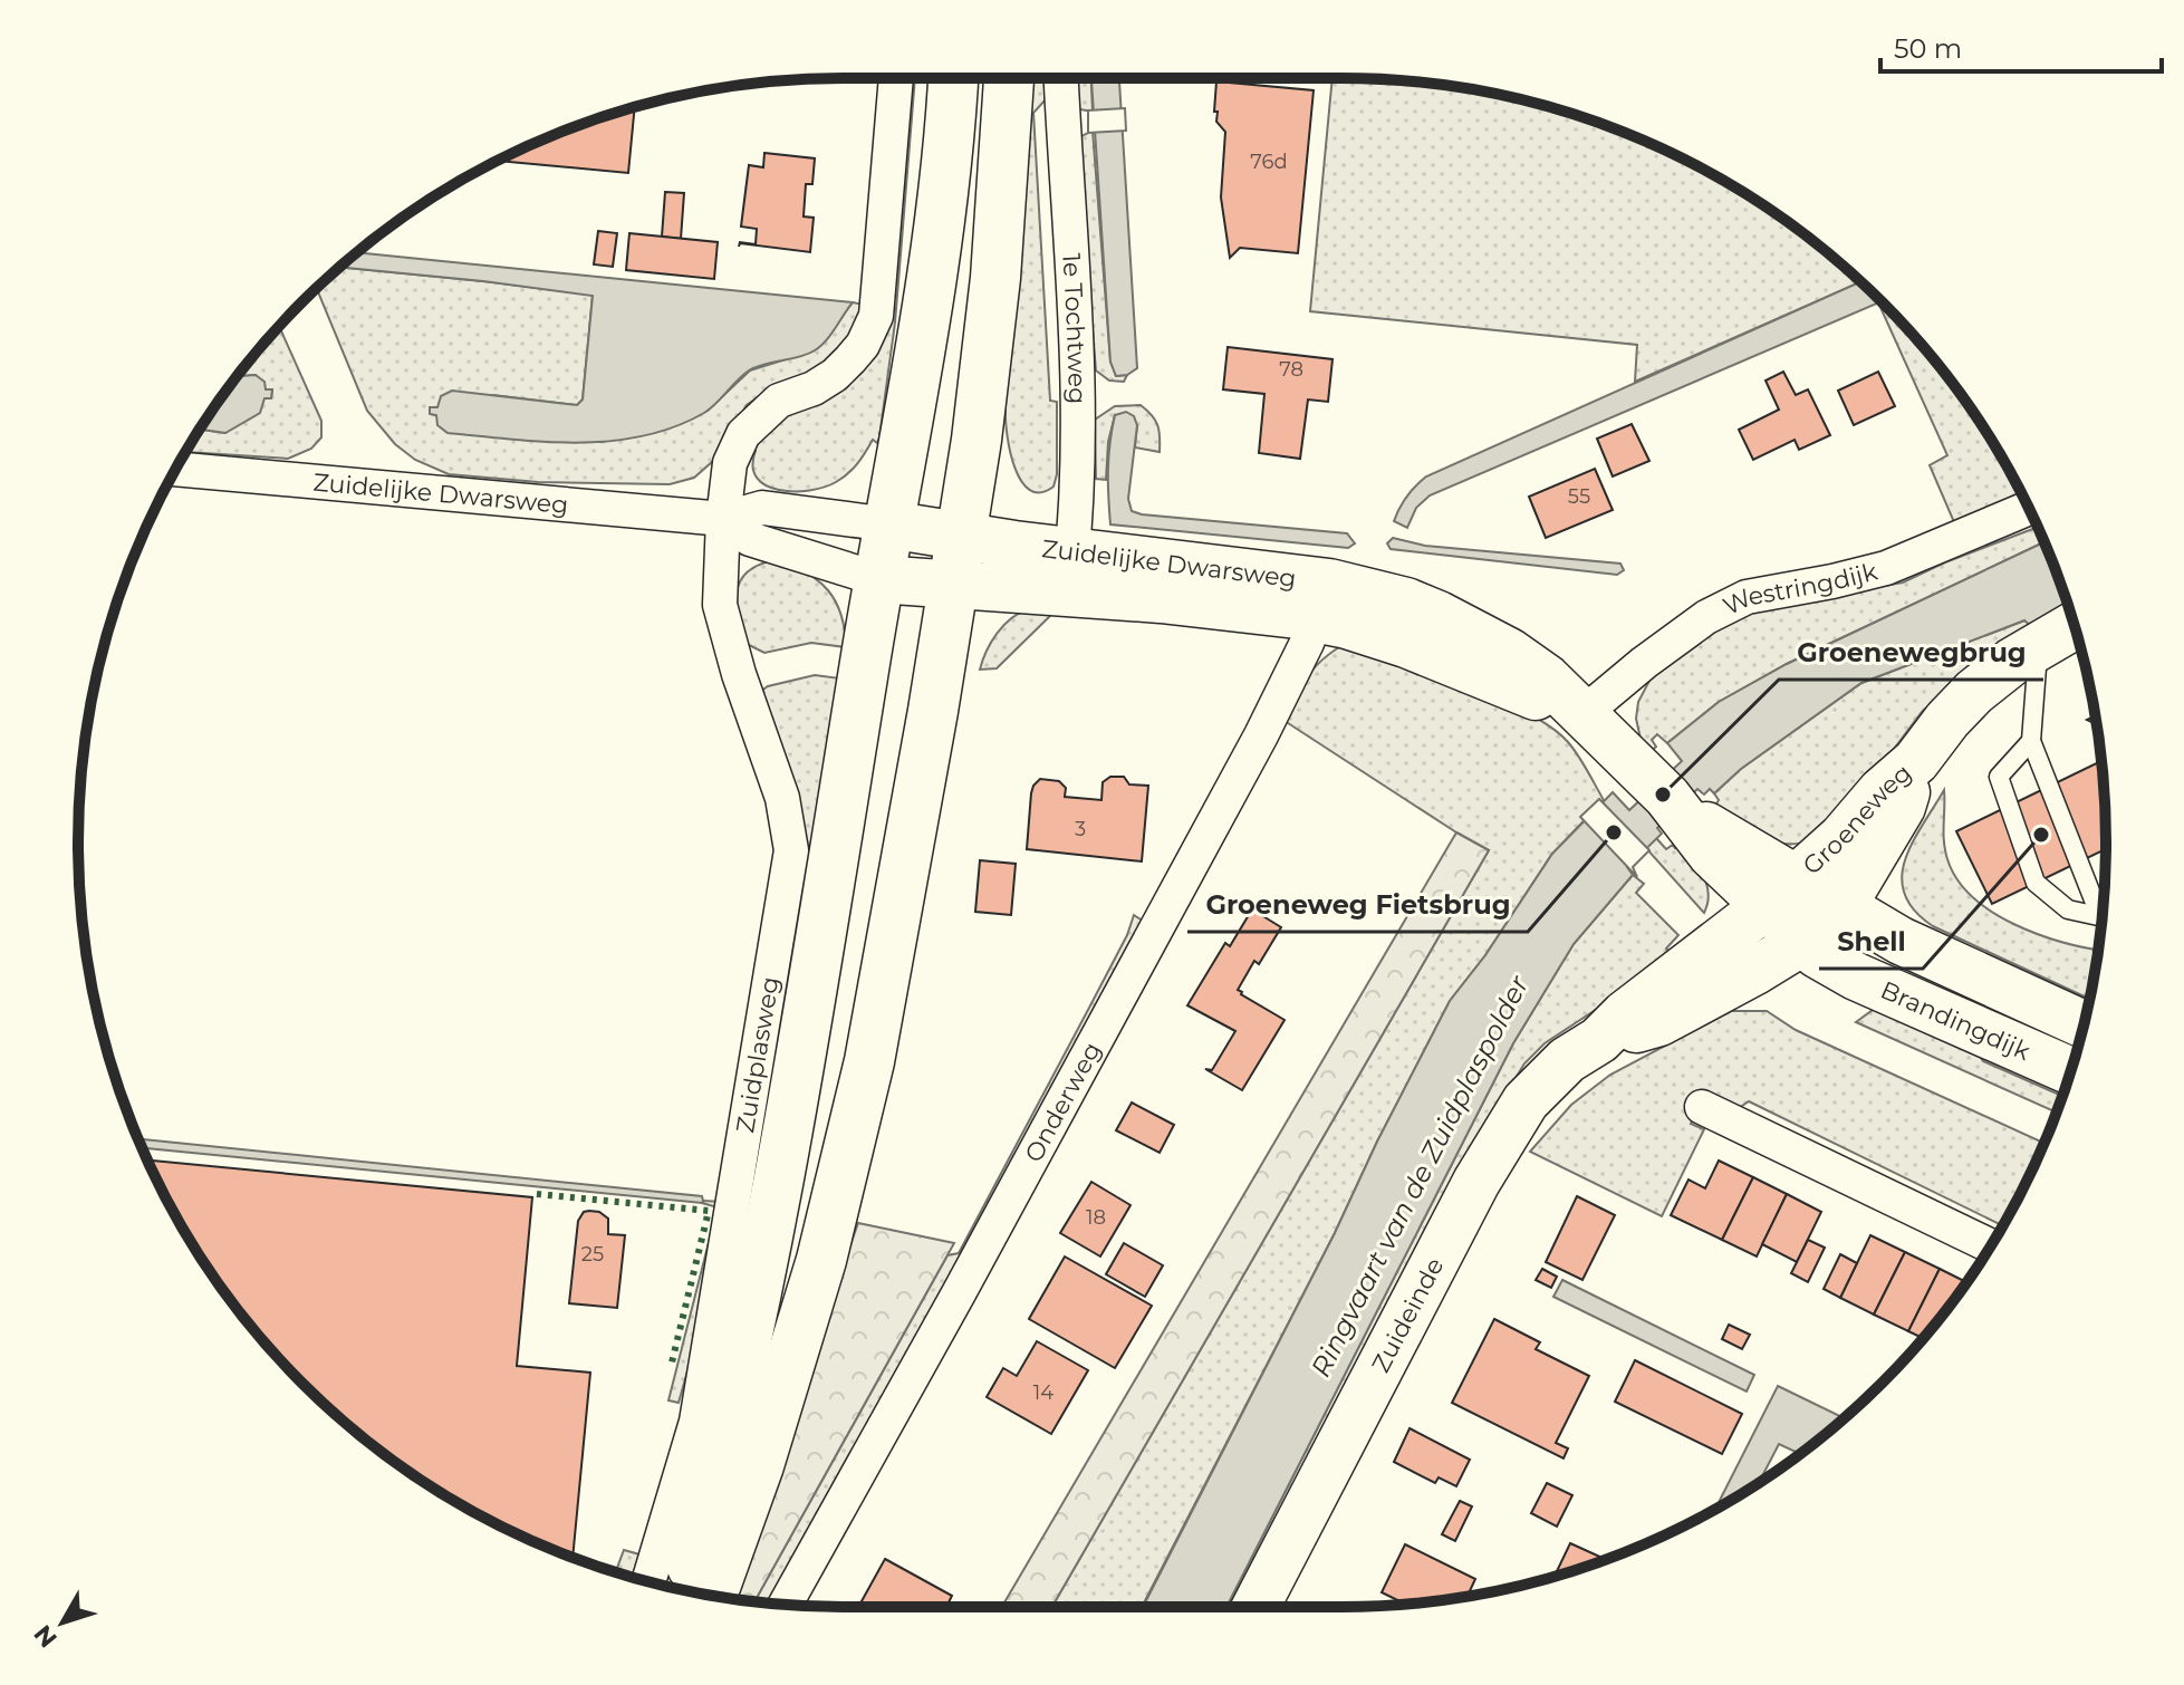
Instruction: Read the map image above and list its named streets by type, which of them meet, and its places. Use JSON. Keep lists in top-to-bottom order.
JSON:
{
  "streets": {
    "main road": ["Zuidplasweg"],
    "street": [
      "1e Tochtweg",
      "Zuidelijke Dwarsweg",
      "Westringdijk",
      "Groeneweg",
      "Brandingdijk",
      "Onderweg",
      "Zuideinde"
    ]
  },
  "crossings": [
    ["1e Tochtweg", "Zuidelijke Dwarsweg"],
    ["Zuidelijke Dwarsweg", "Westringdijk"],
    ["Zuidelijke Dwarsweg", "Brandingdijk"],
    ["Zuidelijke Dwarsweg", "Zuidplasweg"],
    ["Zuidelijke Dwarsweg", "Onderweg"],
    ["Groeneweg", "Brandingdijk"],
    ["Groeneweg", "Zuideinde"],
    ["Brandingdijk", "Zuideinde"]
  ],
  "water": ["Ringvaart van de Zuidplaspolder"],
  "places": ["Groenewegbrug", "Groeneweg Fietsbrug", "Shell"],
  "house_numbers": [
    "76d",
    "78",
    "55",
    "3",
    "18",
    "25",
    "14"
  ],
  "scale_bar": "50 m",
  "north": "bottom left"
}
